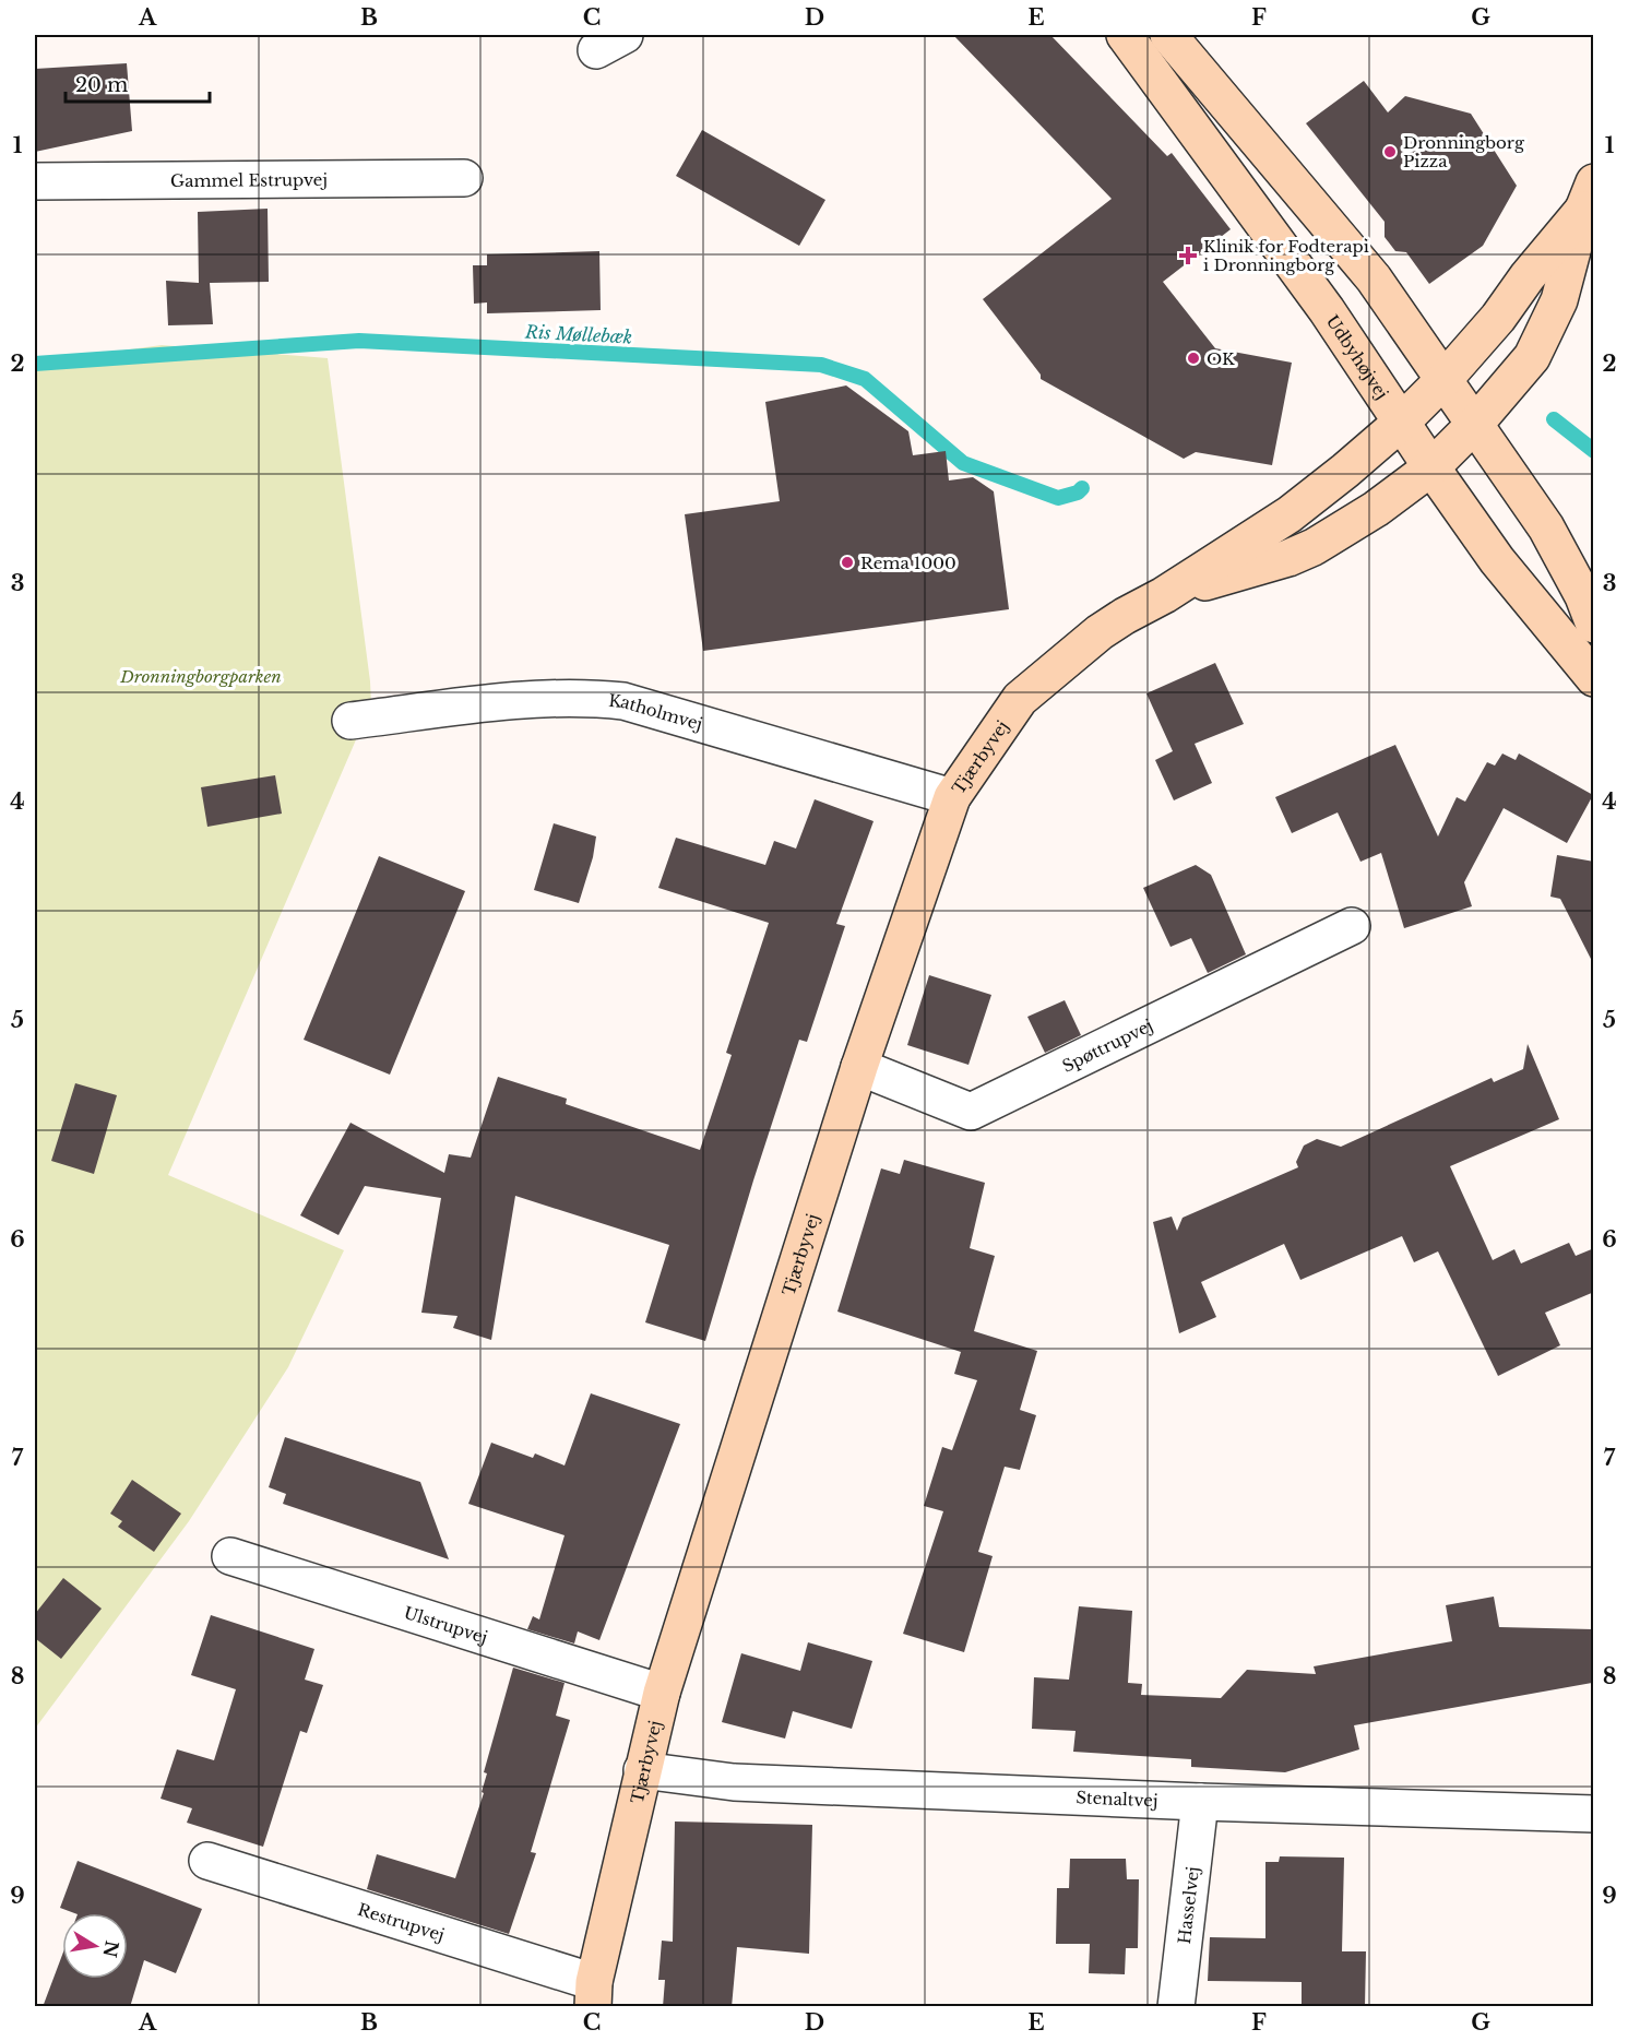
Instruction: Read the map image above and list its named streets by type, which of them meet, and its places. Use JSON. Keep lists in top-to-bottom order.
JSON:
{
  "streets": {
    "street": [
      "Gammel Estrupvej",
      "Udbyhøjvej",
      "Katholmvej",
      "Tjærbyvej",
      "Spøttrupvej",
      "Ulstrupvej",
      "Stenaltvej",
      "Hasselvej",
      "Restrupvej"
    ]
  },
  "crossings": [
    ["Udbyhøjvej", "Tjærbyvej"],
    ["Katholmvej", "Tjærbyvej"],
    ["Tjærbyvej", "Spøttrupvej"],
    ["Tjærbyvej", "Ulstrupvej"],
    ["Tjærbyvej", "Stenaltvej"],
    ["Tjærbyvej", "Restrupvej"],
    ["Stenaltvej", "Hasselvej"]
  ],
  "water": ["Ris Møllebæk"],
  "parks": ["Dronningborgparken"],
  "places": {
    "other": ["Dronningborg Pizza", "OK", "Rema 1000"],
    "health": ["Klinik for Fodterapi i Dronningborg"]
  },
  "scale_bar": "20 m",
  "north": "right",
  "grid": {
    "columns": [
      "A",
      "B",
      "C",
      "D",
      "E",
      "F",
      "G"
    ],
    "rows": [
      "1",
      "2",
      "3",
      "4",
      "5",
      "6",
      "7",
      "8",
      "9"
    ]
  }
}
